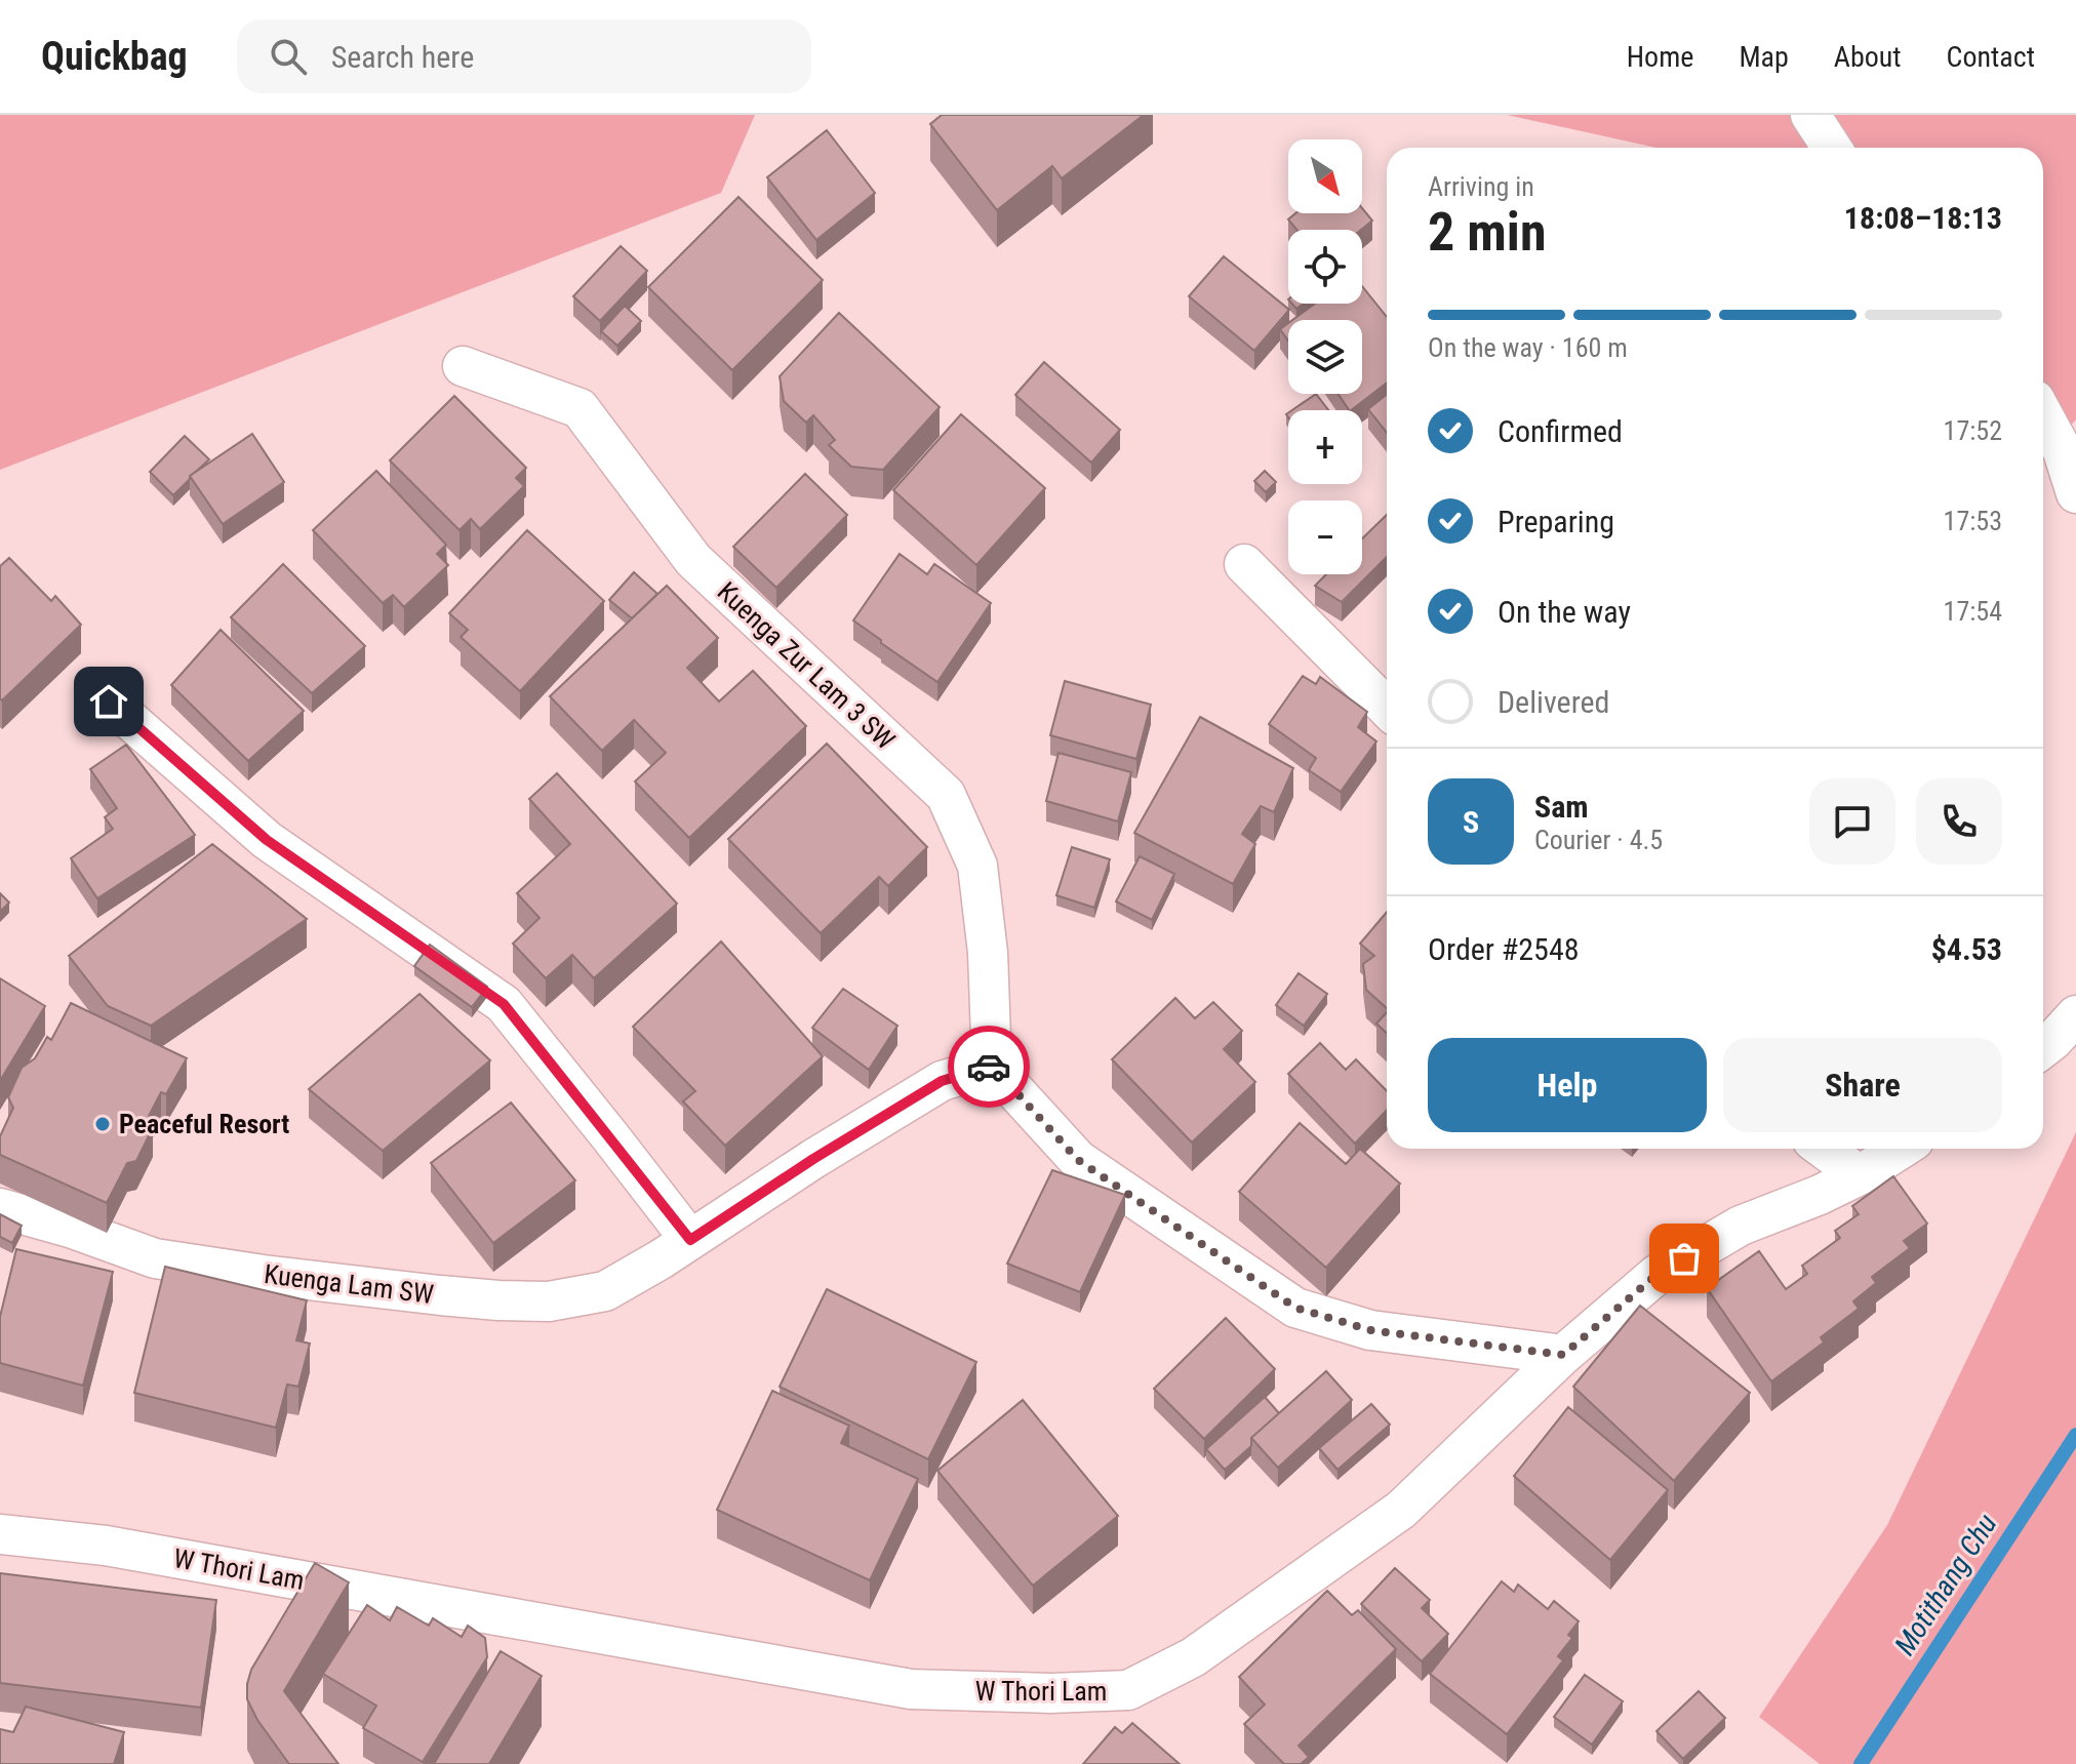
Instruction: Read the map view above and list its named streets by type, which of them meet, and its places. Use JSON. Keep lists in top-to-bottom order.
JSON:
{
  "streets": {
    "street": ["Kuenga Zur Lam 3 SW", "Kuenga Lam SW", "W Thori Lam"]
  },
  "crossings": [
    ["Kuenga Zur Lam 3 SW", "Kuenga Lam SW"]
  ],
  "water": ["Motithang Chu"],
  "places": ["Peaceful Resort"],
  "north": "bottom right",
  "page": {
    "header": "Quickbag",
    "search": "Search here",
    "nav": [
      "Home",
      "Map",
      "About",
      "Contact"
    ],
    "map_buttons": ["+", "−"],
    "heading": ["2 min", "Arriving in", "18:08–18:13"],
    "panel": [
      "Sam",
      "Courier · 4.5",
      "Order #2548",
      "$4.53"
    ],
    "bar": "On the way · 160 m",
    "list": [
      ["Confirmed", "17:52"],
      ["Preparing", "17:53"],
      ["On the way", "17:54"],
      "Delivered"
    ],
    "round": "S",
    "buttons": ["Help", "Share"]
  }
}
